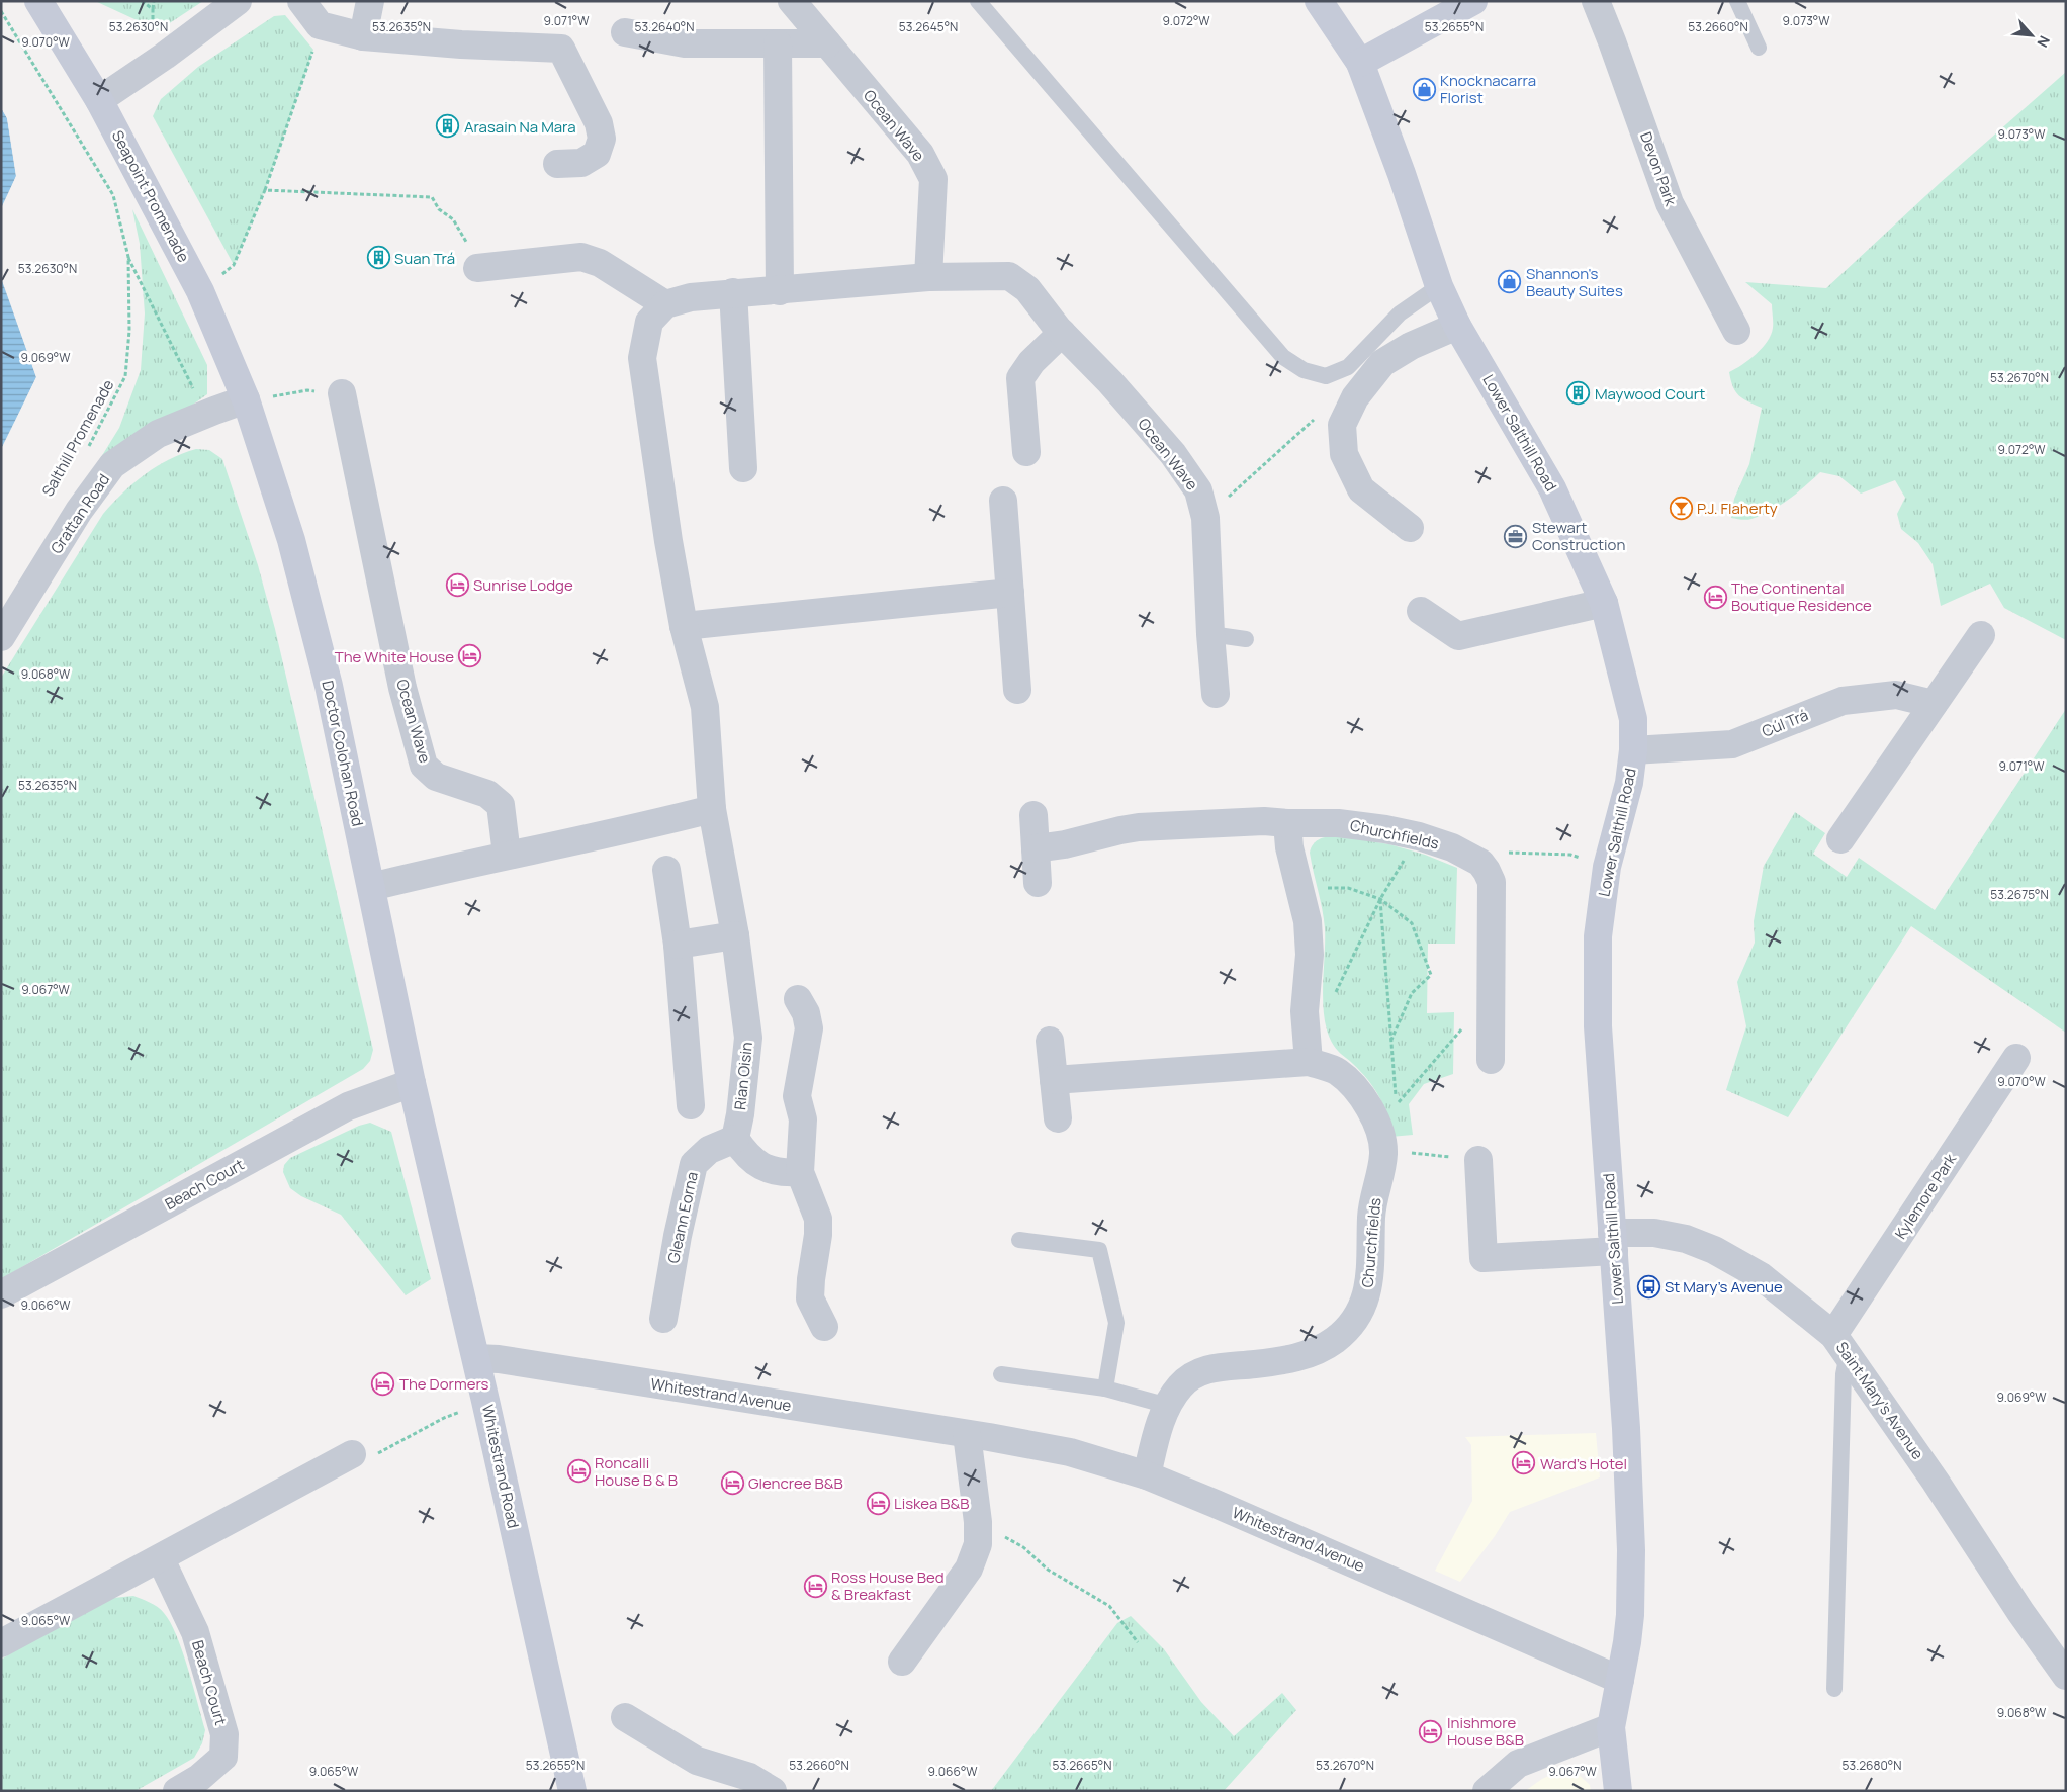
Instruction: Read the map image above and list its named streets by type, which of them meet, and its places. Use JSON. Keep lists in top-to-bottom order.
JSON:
{
  "streets": {
    "main road": [
      "Seapoint Promenade",
      "Lower Salthill Road",
      "Doctor Colohan Road",
      "Whitestrand Road"
    ],
    "street": [
      "Ocean Wave",
      "Devon Park",
      "Grattan Road",
      "Cúl Trá",
      "Churchfields",
      "Rian Oisin",
      "Beach Court",
      "Kylemore Park",
      "Gleann Eorna",
      "Whitestrand Avenue",
      "Saint Mary's Avenue"
    ],
    "path": ["Salthill Promenade"]
  },
  "crossings": [
    ["Seapoint Promenade", "Grattan Road"],
    ["Seapoint Promenade", "Doctor Colohan Road"],
    ["Lower Salthill Road", "Cúl Trá"],
    ["Lower Salthill Road", "Whitestrand Avenue"],
    ["Lower Salthill Road", "Saint Mary's Avenue"],
    ["Grattan Road", "Doctor Colohan Road"],
    ["Doctor Colohan Road", "Beach Court"],
    ["Doctor Colohan Road", "Whitestrand Road"],
    ["Churchfields", "Whitestrand Avenue"],
    ["Rian Oisin", "Gleann Eorna"],
    ["Beach Court", "Whitestrand Road"],
    ["Kylemore Park", "Saint Mary's Avenue"],
    ["Whitestrand Avenue", "Whitestrand Road"]
  ],
  "places": {
    "shop": ["Knocknacarra Florist", "Shannon's Beauty Suites"],
    "building": ["Arasain Na Mara", "Suan Trá", "Maywood Court"],
    "bar": ["P.J. Flaherty"],
    "office": ["Stewart Construction"],
    "hotel": [
      "Sunrise Lodge",
      "The Continental Boutique Residence",
      "The White House",
      "The Dormers",
      "Ward's Hotel",
      "Roncalli House B & B",
      "Glencree B&B",
      "Liskea B&B",
      "Ross House Bed & Breakfast",
      "Inishmore House B&B"
    ],
    "bus stop": ["St Mary's Avenue"]
  },
  "north": "bottom right",
  "coordinates": [
    "9.071°W",
    "9.072°W",
    "9.073°W",
    "53.2630°N",
    "53.2635°N",
    "53.2640°N",
    "53.2645°N",
    "53.2655°N",
    "53.2660°N",
    "9.070°W",
    "9.069°W",
    "53.2670°N",
    "9.068°W",
    "53.2675°N",
    "9.067°W",
    "9.066°W",
    "9.065°W",
    "53.2665°N",
    "53.2680°N"
  ]
}
